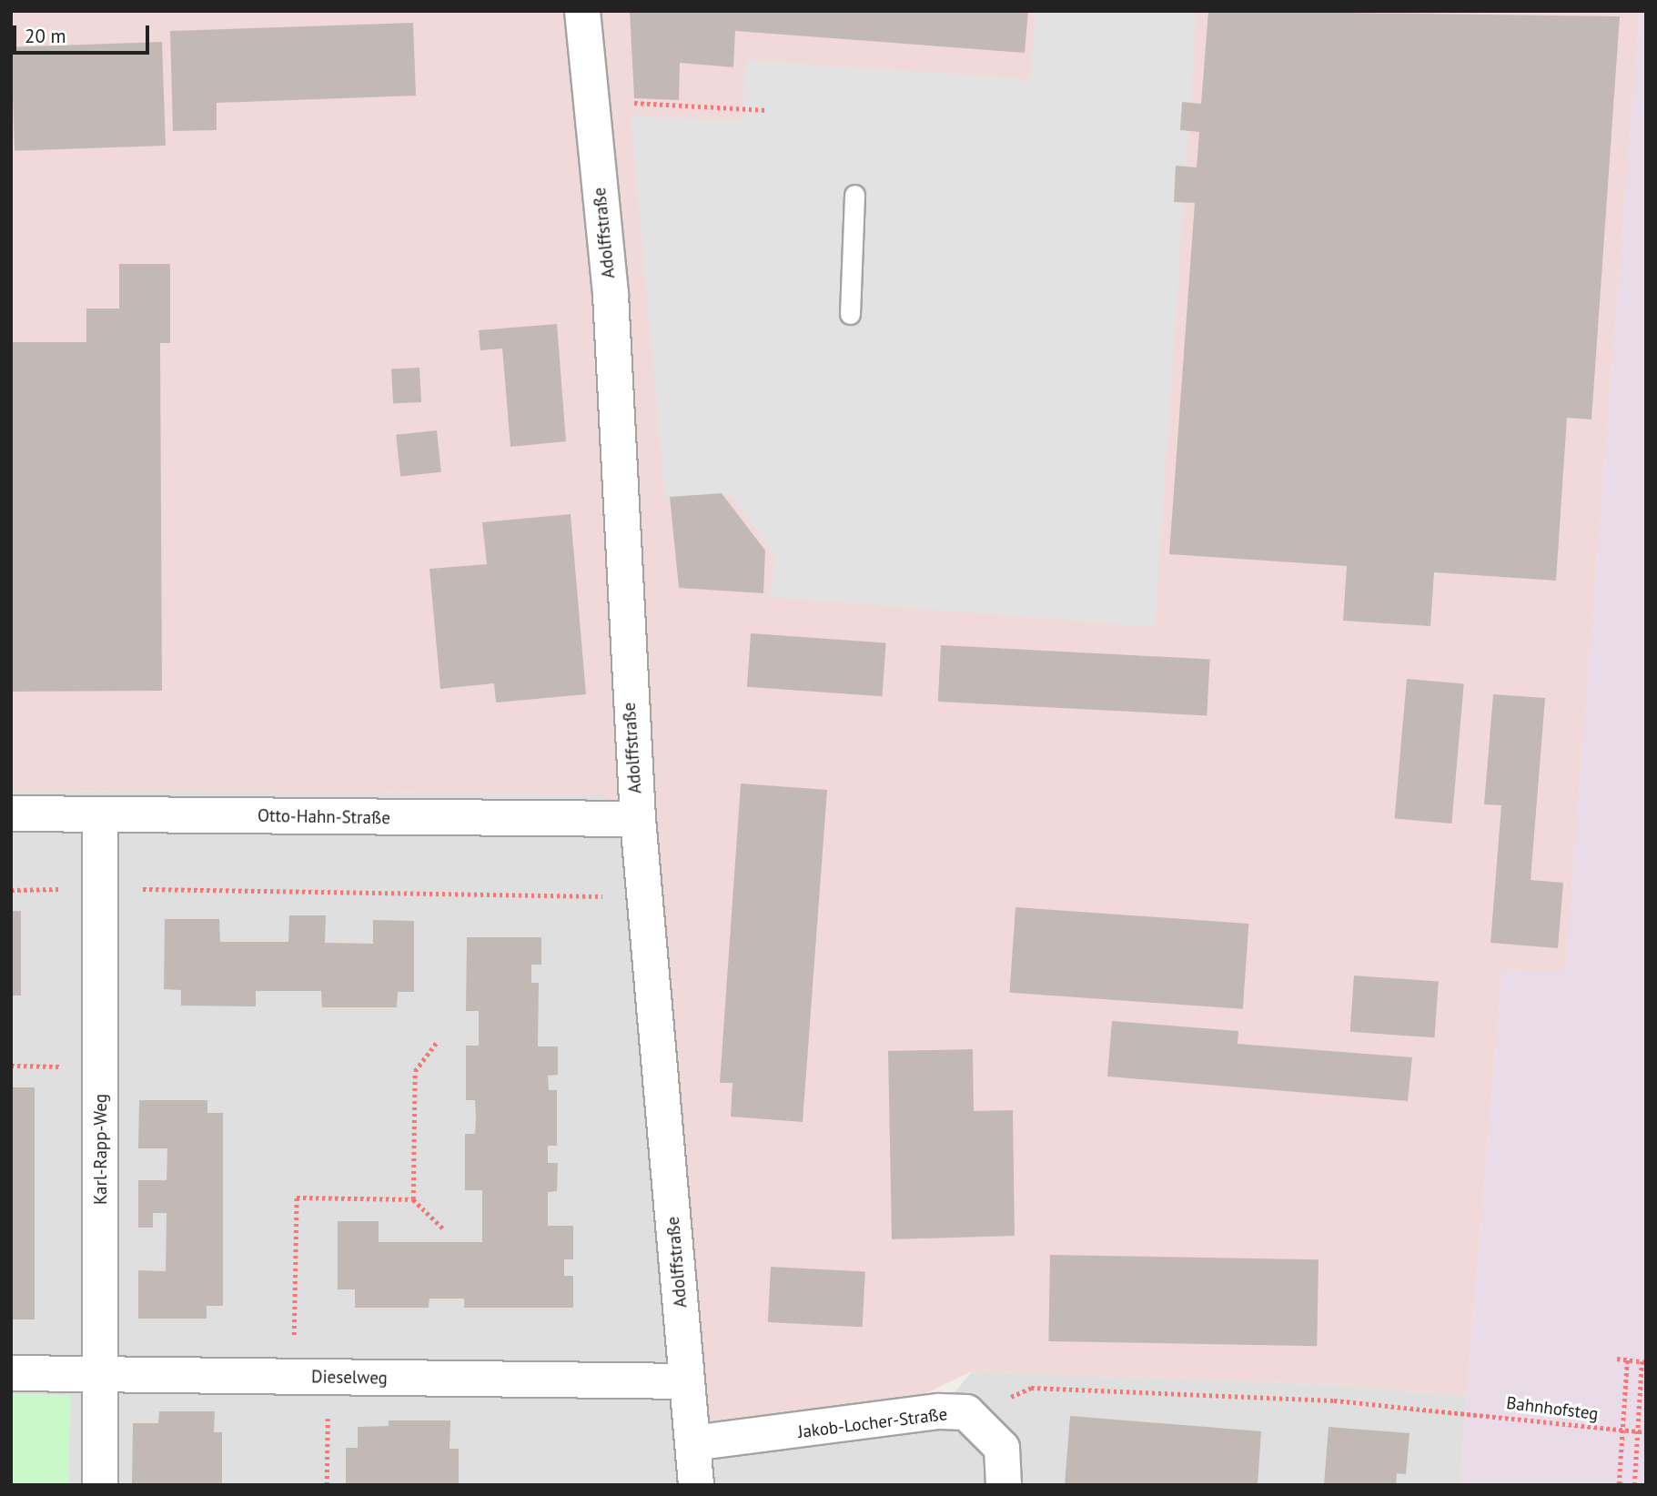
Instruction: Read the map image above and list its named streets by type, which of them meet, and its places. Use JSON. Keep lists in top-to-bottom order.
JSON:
{
  "streets": {
    "street": [
      "Adolffstraße",
      "Otto-Hahn-Straße",
      "Karl-Rapp-Weg",
      "Dieselweg",
      "Jakob-Locher-Straße"
    ],
    "path": ["Bahnhofsteg"]
  },
  "crossings": [
    ["Adolffstraße", "Otto-Hahn-Straße"],
    ["Adolffstraße", "Dieselweg"],
    ["Adolffstraße", "Jakob-Locher-Straße"],
    ["Otto-Hahn-Straße", "Karl-Rapp-Weg"],
    ["Karl-Rapp-Weg", "Dieselweg"],
    ["Bahnhofsteg", "Jakob-Locher-Straße"]
  ],
  "scale_bar": "20 m"
}
